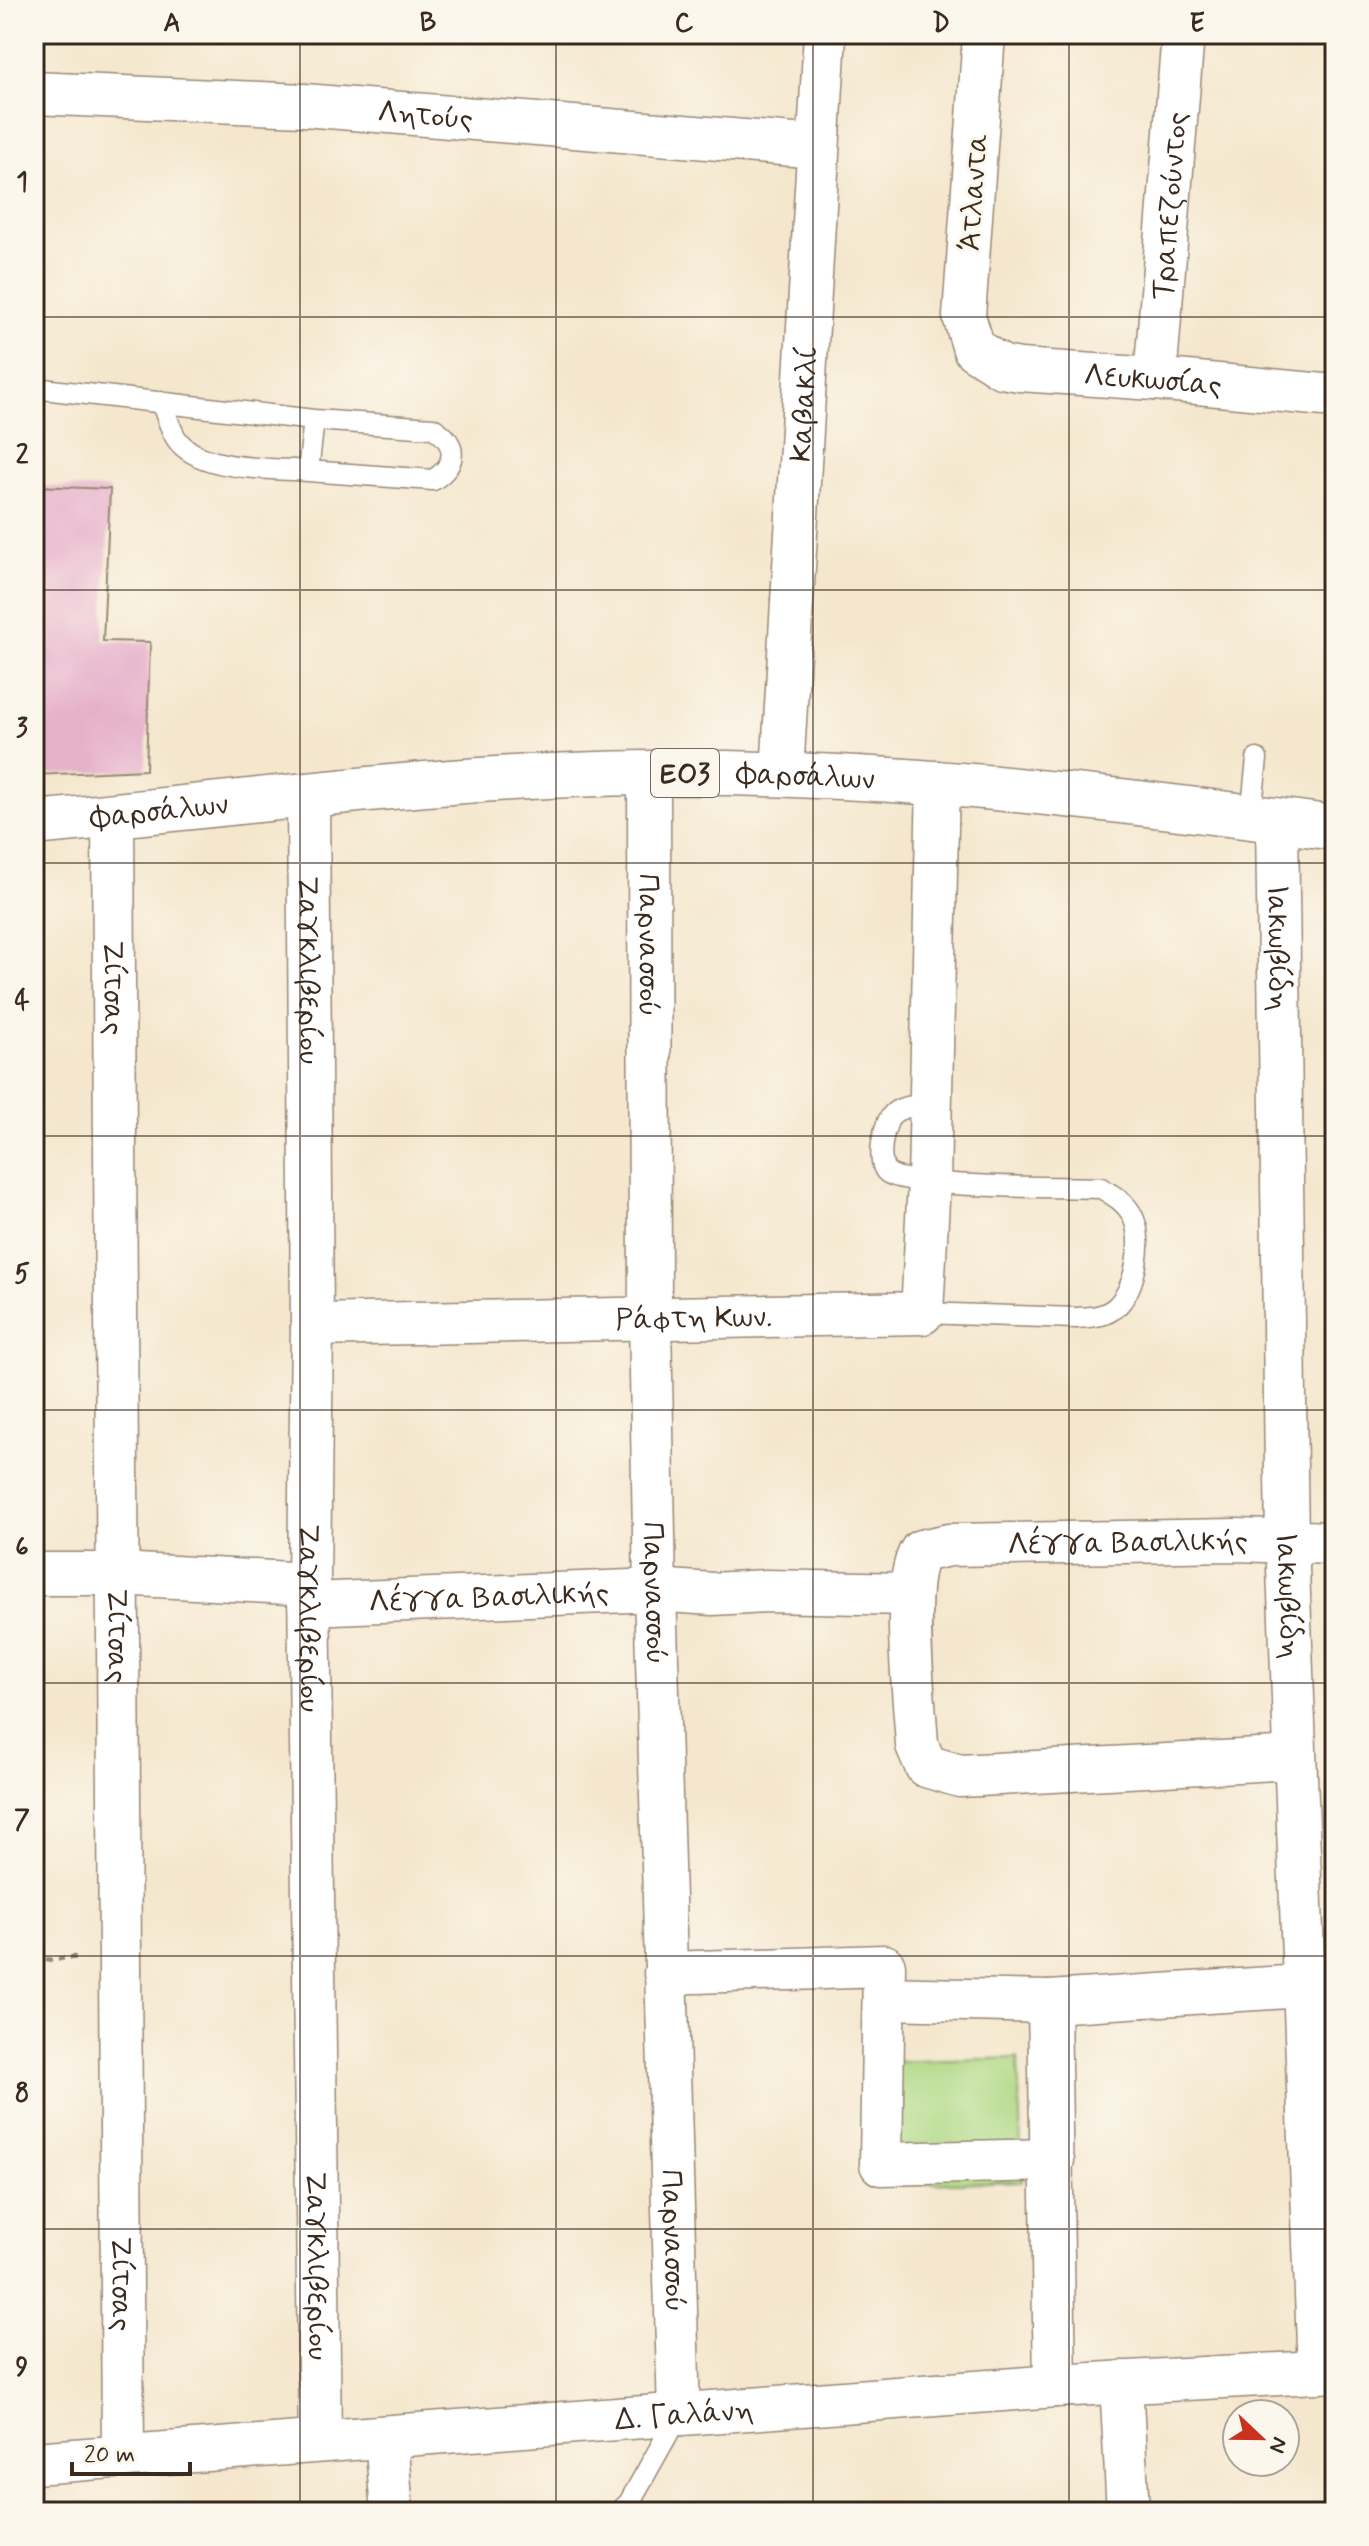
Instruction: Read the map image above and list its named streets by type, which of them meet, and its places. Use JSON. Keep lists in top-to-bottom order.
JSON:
{
  "streets": {
    "main road": ["ΕΟ3", "Φαρσάλων"],
    "street": [
      "Λητούς",
      "Άτλαντα",
      "Τραπεζούντος",
      "Λευκωσίας",
      "Καβακλί",
      "Παρνασσού",
      "Ιακωβίδη",
      "Ζαγκλιβερίου",
      "Ζίτσας",
      "Ράφτη Κων.",
      "Λέγγα Βασιλικής",
      "Δ. Γαλάνη"
    ]
  },
  "crossings": [
    ["Λητούς", "Καβακλί"],
    ["Άτλαντα", "Λευκωσίας"],
    ["Τραπεζούντος", "Λευκωσίας"],
    ["Καβακλί", "Φαρσάλων"],
    ["Φαρσάλων", "Παρνασσού"],
    ["Φαρσάλων", "Ιακωβίδη"],
    ["Φαρσάλων", "Ζαγκλιβερίου"],
    ["Φαρσάλων", "Ζίτσας"],
    ["Παρνασσού", "Ράφτη Κων."],
    ["Παρνασσού", "Λέγγα Βασιλικής"],
    ["Παρνασσού", "Δ. Γαλάνη"],
    ["Ιακωβίδη", "Λέγγα Βασιλικής"],
    ["Ιακωβίδη", "Δ. Γαλάνη"],
    ["Ζαγκλιβερίου", "Ράφτη Κων."],
    ["Ζαγκλιβερίου", "Λέγγα Βασιλικής"],
    ["Ζαγκλιβερίου", "Δ. Γαλάνη"],
    ["Ζίτσας", "Λέγγα Βασιλικής"],
    ["Ζίτσας", "Δ. Γαλάνη"]
  ],
  "scale_bar": "20 m",
  "north": "right",
  "grid": {
    "columns": [
      "A",
      "B",
      "C",
      "D",
      "E"
    ],
    "rows": [
      "1",
      "2",
      "3",
      "4",
      "5",
      "6",
      "7",
      "8",
      "9"
    ]
  }
}
